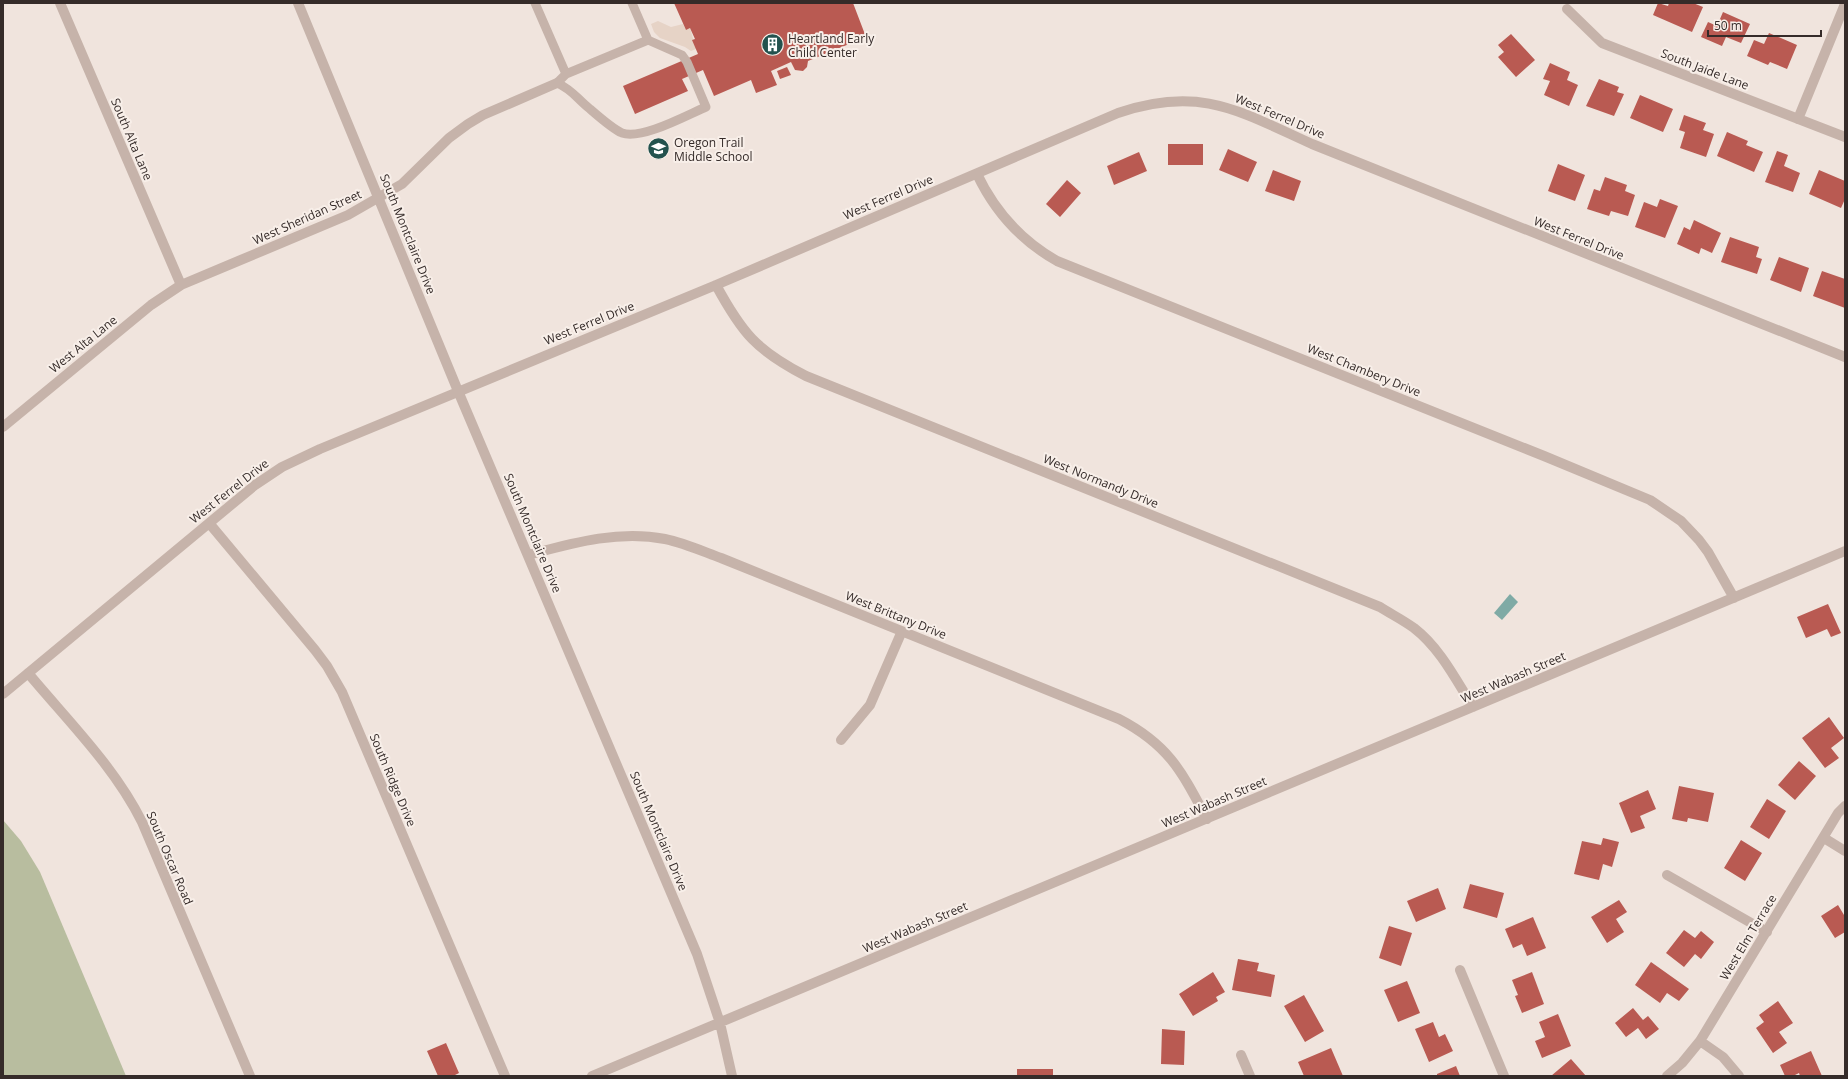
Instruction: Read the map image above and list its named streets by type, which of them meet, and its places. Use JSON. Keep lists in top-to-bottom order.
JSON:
{
  "streets": {
    "street": [
      "South Jaide Lane",
      "West Ferrel Drive",
      "South Alta Lane",
      "West Sheridan Street",
      "South Montclaire Drive",
      "West Alta Lane",
      "West Chambery Drive",
      "West Normandy Drive",
      "West Brittany Drive",
      "West Wabash Street",
      "South Ridge Drive",
      "South Oscar Road",
      "West Elm Terrace"
    ]
  },
  "crossings": [
    ["West Ferrel Drive", "South Montclaire Drive"],
    ["West Ferrel Drive", "West Chambery Drive"],
    ["West Ferrel Drive", "West Normandy Drive"],
    ["West Ferrel Drive", "South Ridge Drive"],
    ["West Ferrel Drive", "South Oscar Road"],
    ["South Alta Lane", "West Sheridan Street"],
    ["South Alta Lane", "West Alta Lane"],
    ["West Sheridan Street", "South Montclaire Drive"],
    ["West Sheridan Street", "West Alta Lane"],
    ["South Montclaire Drive", "West Brittany Drive"],
    ["South Montclaire Drive", "West Wabash Street"],
    ["West Chambery Drive", "West Wabash Street"],
    ["West Normandy Drive", "West Wabash Street"],
    ["West Brittany Drive", "West Wabash Street"]
  ],
  "places": {
    "building": ["Heartland Early Child Center"],
    "school or university": ["Oregon Trail Middle School"]
  },
  "scale_bar": "50 m"
}
